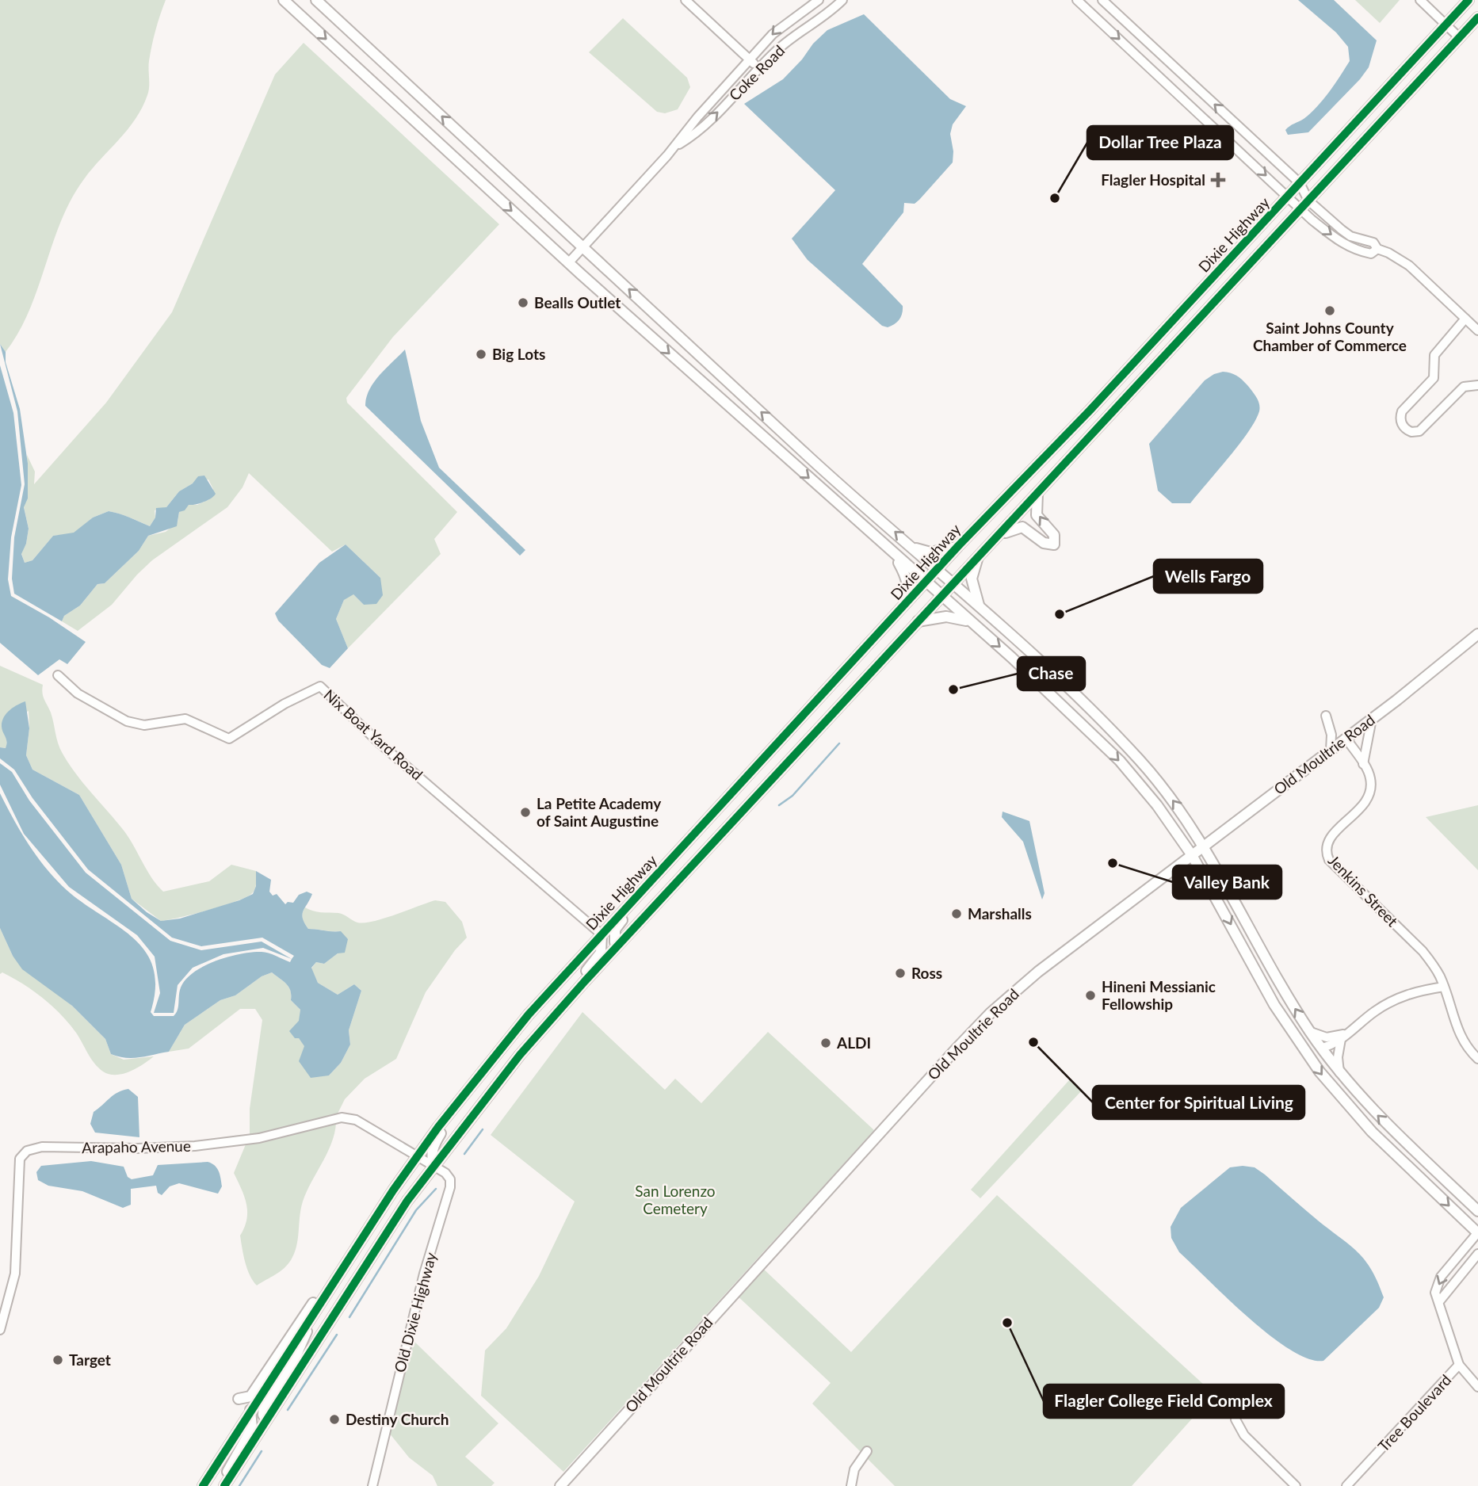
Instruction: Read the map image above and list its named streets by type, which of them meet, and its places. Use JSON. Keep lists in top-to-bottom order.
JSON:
{
  "streets": {
    "main road": ["Dixie Highway", "Old Moultrie Road"],
    "street": [
      "Coke Road",
      "Nix Boat Yard Road",
      "Jenkins Street",
      "Arapaho Avenue",
      "Old Dixie Highway",
      "Tree Boulevard"
    ]
  },
  "crossings": [
    ["Dixie Highway", "Nix Boat Yard Road"],
    ["Dixie Highway", "Arapaho Avenue"],
    ["Dixie Highway", "Old Dixie Highway"],
    ["Old Moultrie Road", "Jenkins Street"],
    ["Arapaho Avenue", "Old Dixie Highway"]
  ],
  "parks": ["San Lorenzo Cemetery"],
  "places": {
    "health": ["Flagler Hospital"],
    "other": [
      "Dollar Tree Plaza",
      "Bealls Outlet",
      "Saint Johns County Chamber of Commerce",
      "Big Lots",
      "Wells Fargo",
      "Chase",
      "La Petite Academy of Saint Augustine",
      "Valley Bank",
      "Marshalls",
      "Ross",
      "Hineni Messianic Fellowship",
      "Center for Spiritual Living",
      "ALDI",
      "Flagler College Field Complex",
      "Target",
      "Destiny Church"
    ]
  }
}
